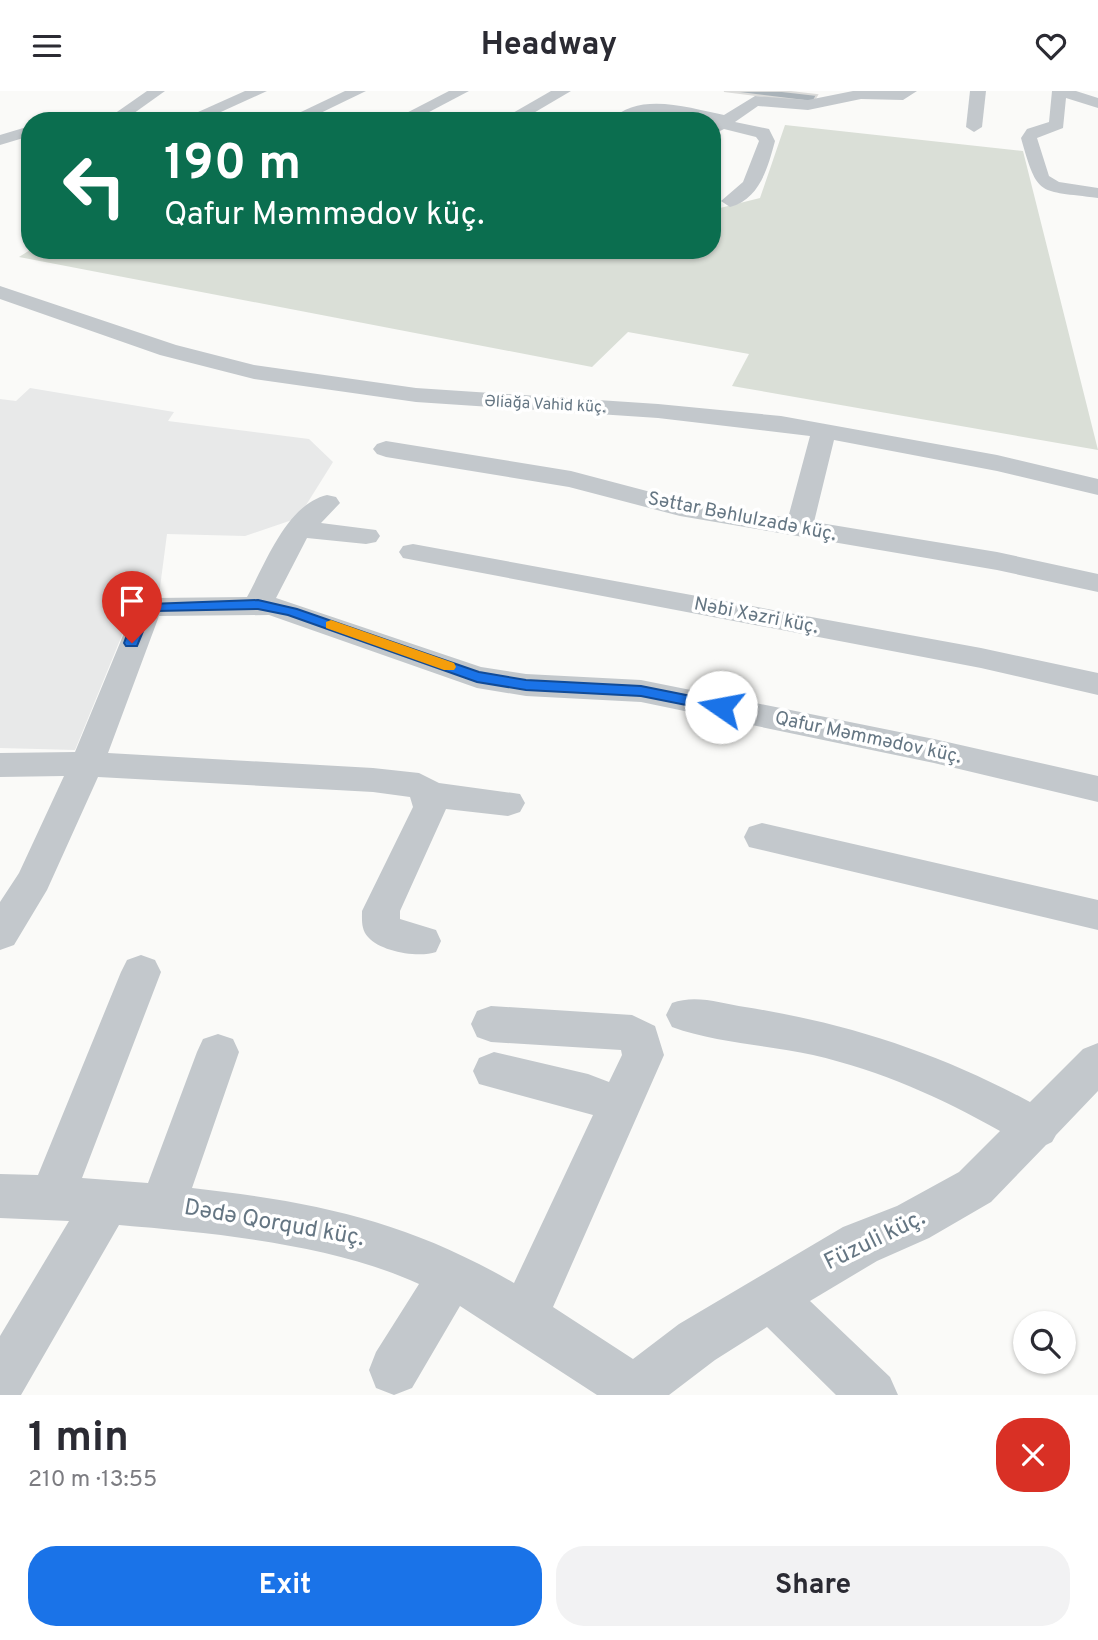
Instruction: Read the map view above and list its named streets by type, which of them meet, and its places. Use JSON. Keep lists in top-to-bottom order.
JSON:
{
  "streets": {
    "street": [
      "Əliağa Vahid küç.",
      "Səttar Bəhlulzadə küç.",
      "Nəbi Xəzri küç.",
      "Qafur Məmmədov küç.",
      "Dədə Qorqud küç.",
      "Füzuli küç."
    ]
  },
  "crossings": [
    ["Dədə Qorqud küç.", "Füzuli küç."]
  ],
  "page": {
    "header": "Headway",
    "turn": ["190 m", "Qafur Məmmədov küç."],
    "heading": ["1 min", "210 m · 13:55"],
    "buttons": ["Exit", "Share"]
  }
}
